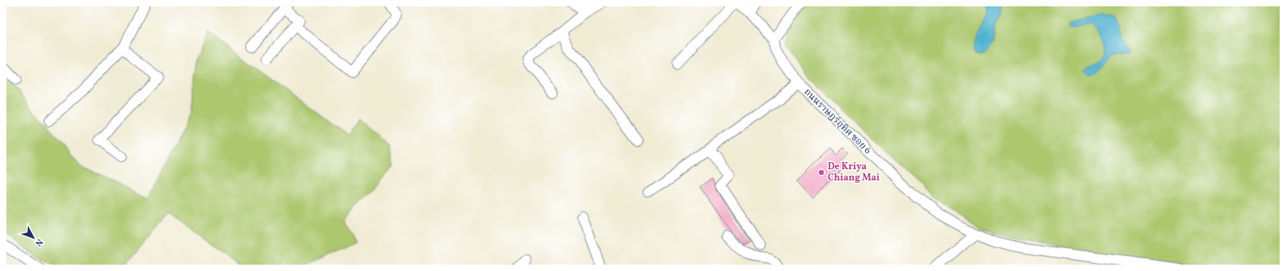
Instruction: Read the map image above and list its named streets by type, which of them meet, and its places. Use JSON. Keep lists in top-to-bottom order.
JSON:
{
  "streets": {
    "street": ["ถนนราษฎร์อุทิศ ซอย 6"]
  },
  "places": ["De Kriya Chiang Mai"],
  "north": "bottom right"
}
